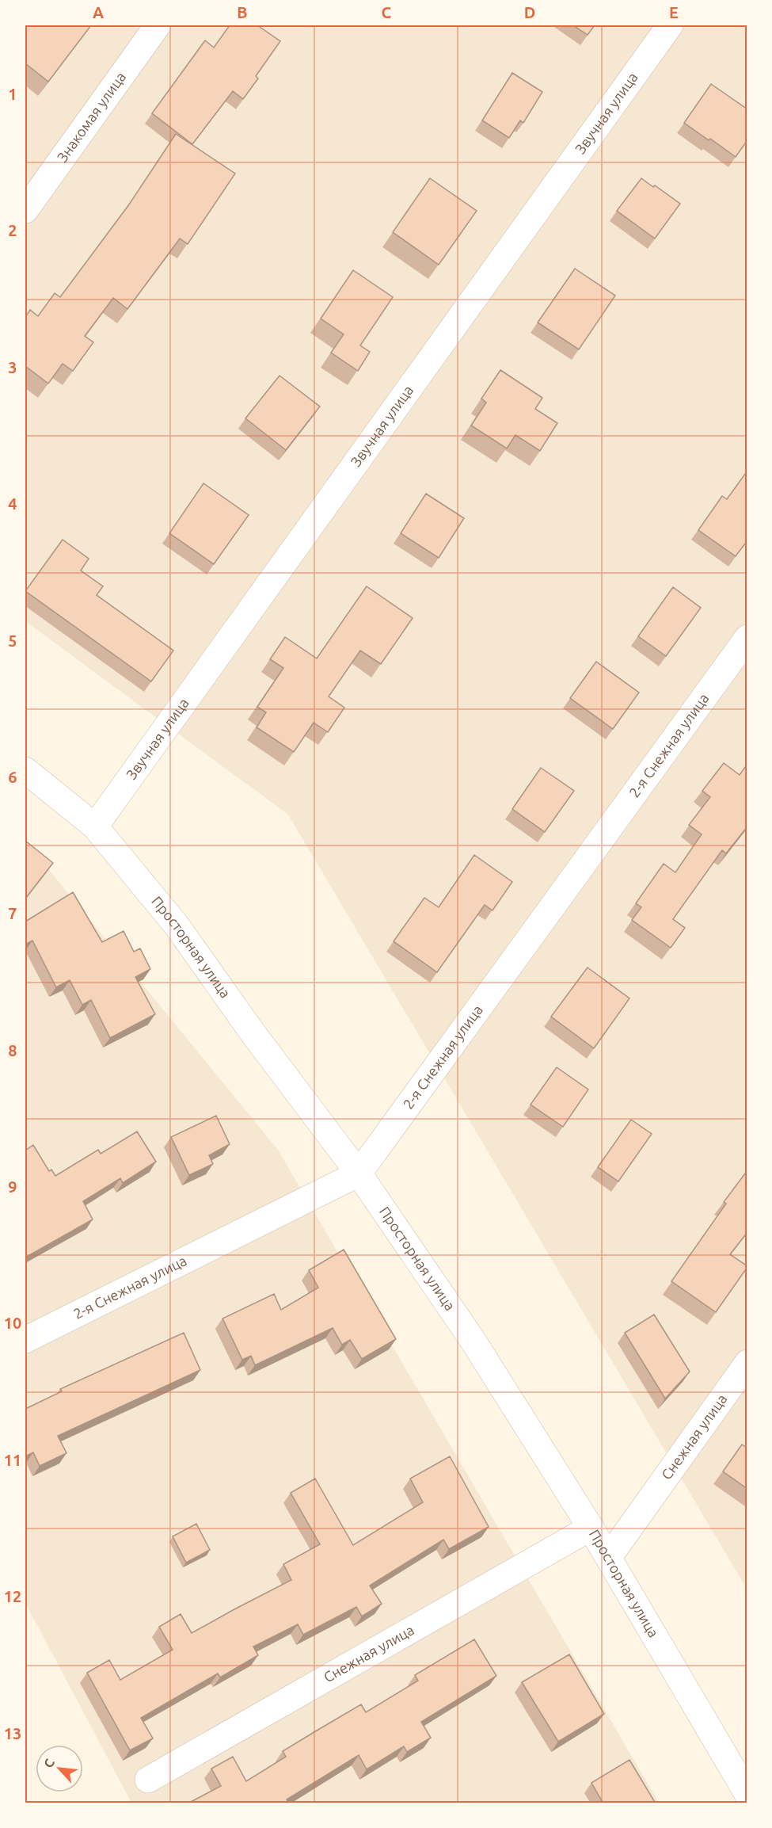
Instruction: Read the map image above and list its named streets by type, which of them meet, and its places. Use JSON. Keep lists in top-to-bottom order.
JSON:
{
  "streets": {
    "street": [
      "Звучная улица",
      "Знакомая улица",
      "2-я Снежная улица",
      "Просторная улица",
      "Снежная улица"
    ]
  },
  "crossings": [
    ["Звучная улица", "Просторная улица"],
    ["2-я Снежная улица", "Просторная улица"],
    ["Просторная улица", "Снежная улица"]
  ],
  "north": "top left",
  "grid": {
    "columns": [
      "A",
      "B",
      "C",
      "D",
      "E"
    ],
    "rows": [
      "1",
      "2",
      "3",
      "4",
      "5",
      "6",
      "7",
      "8",
      "9",
      "10",
      "11",
      "12",
      "13"
    ]
  }
}
